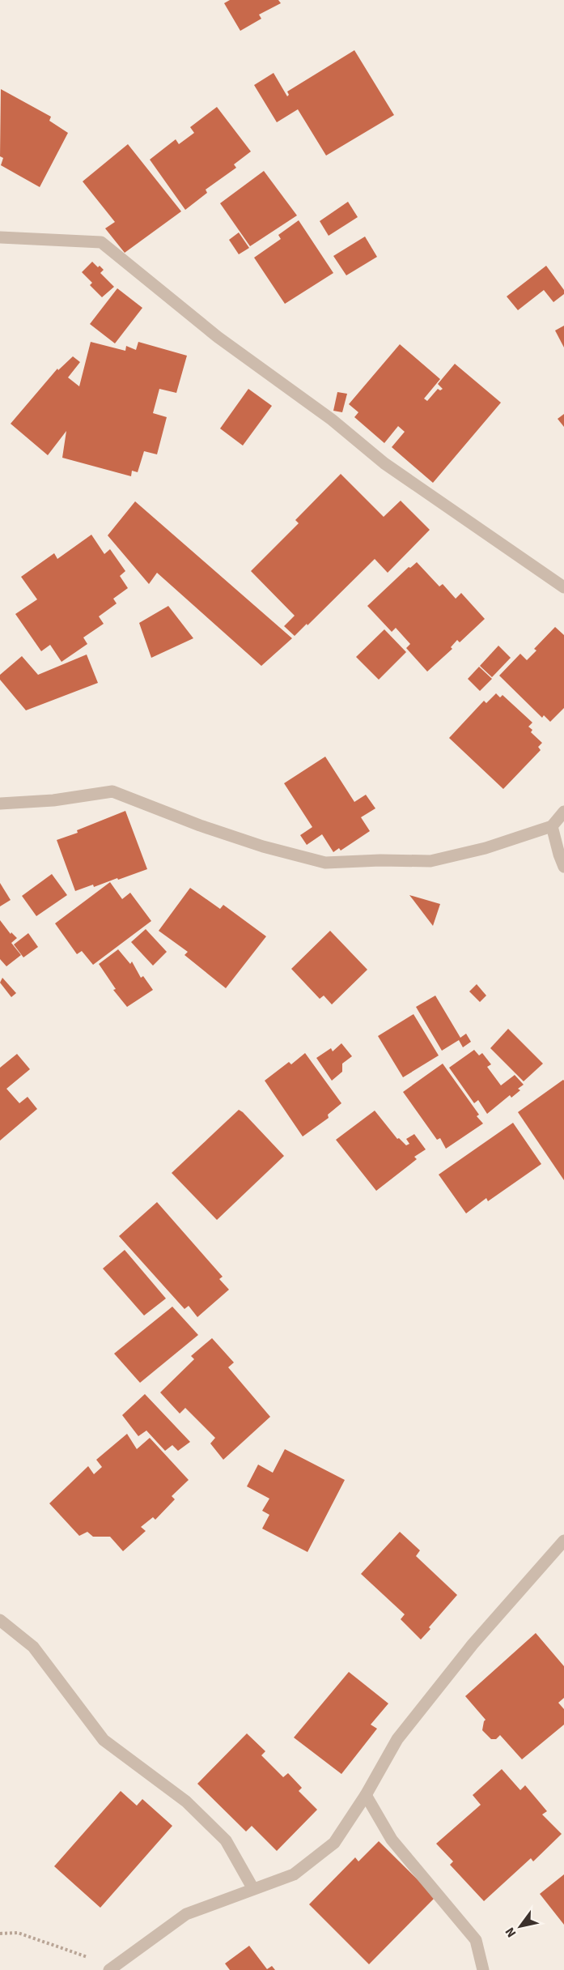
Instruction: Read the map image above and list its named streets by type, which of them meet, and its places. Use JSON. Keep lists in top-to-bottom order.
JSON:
{
  "north": "bottom left"
}
